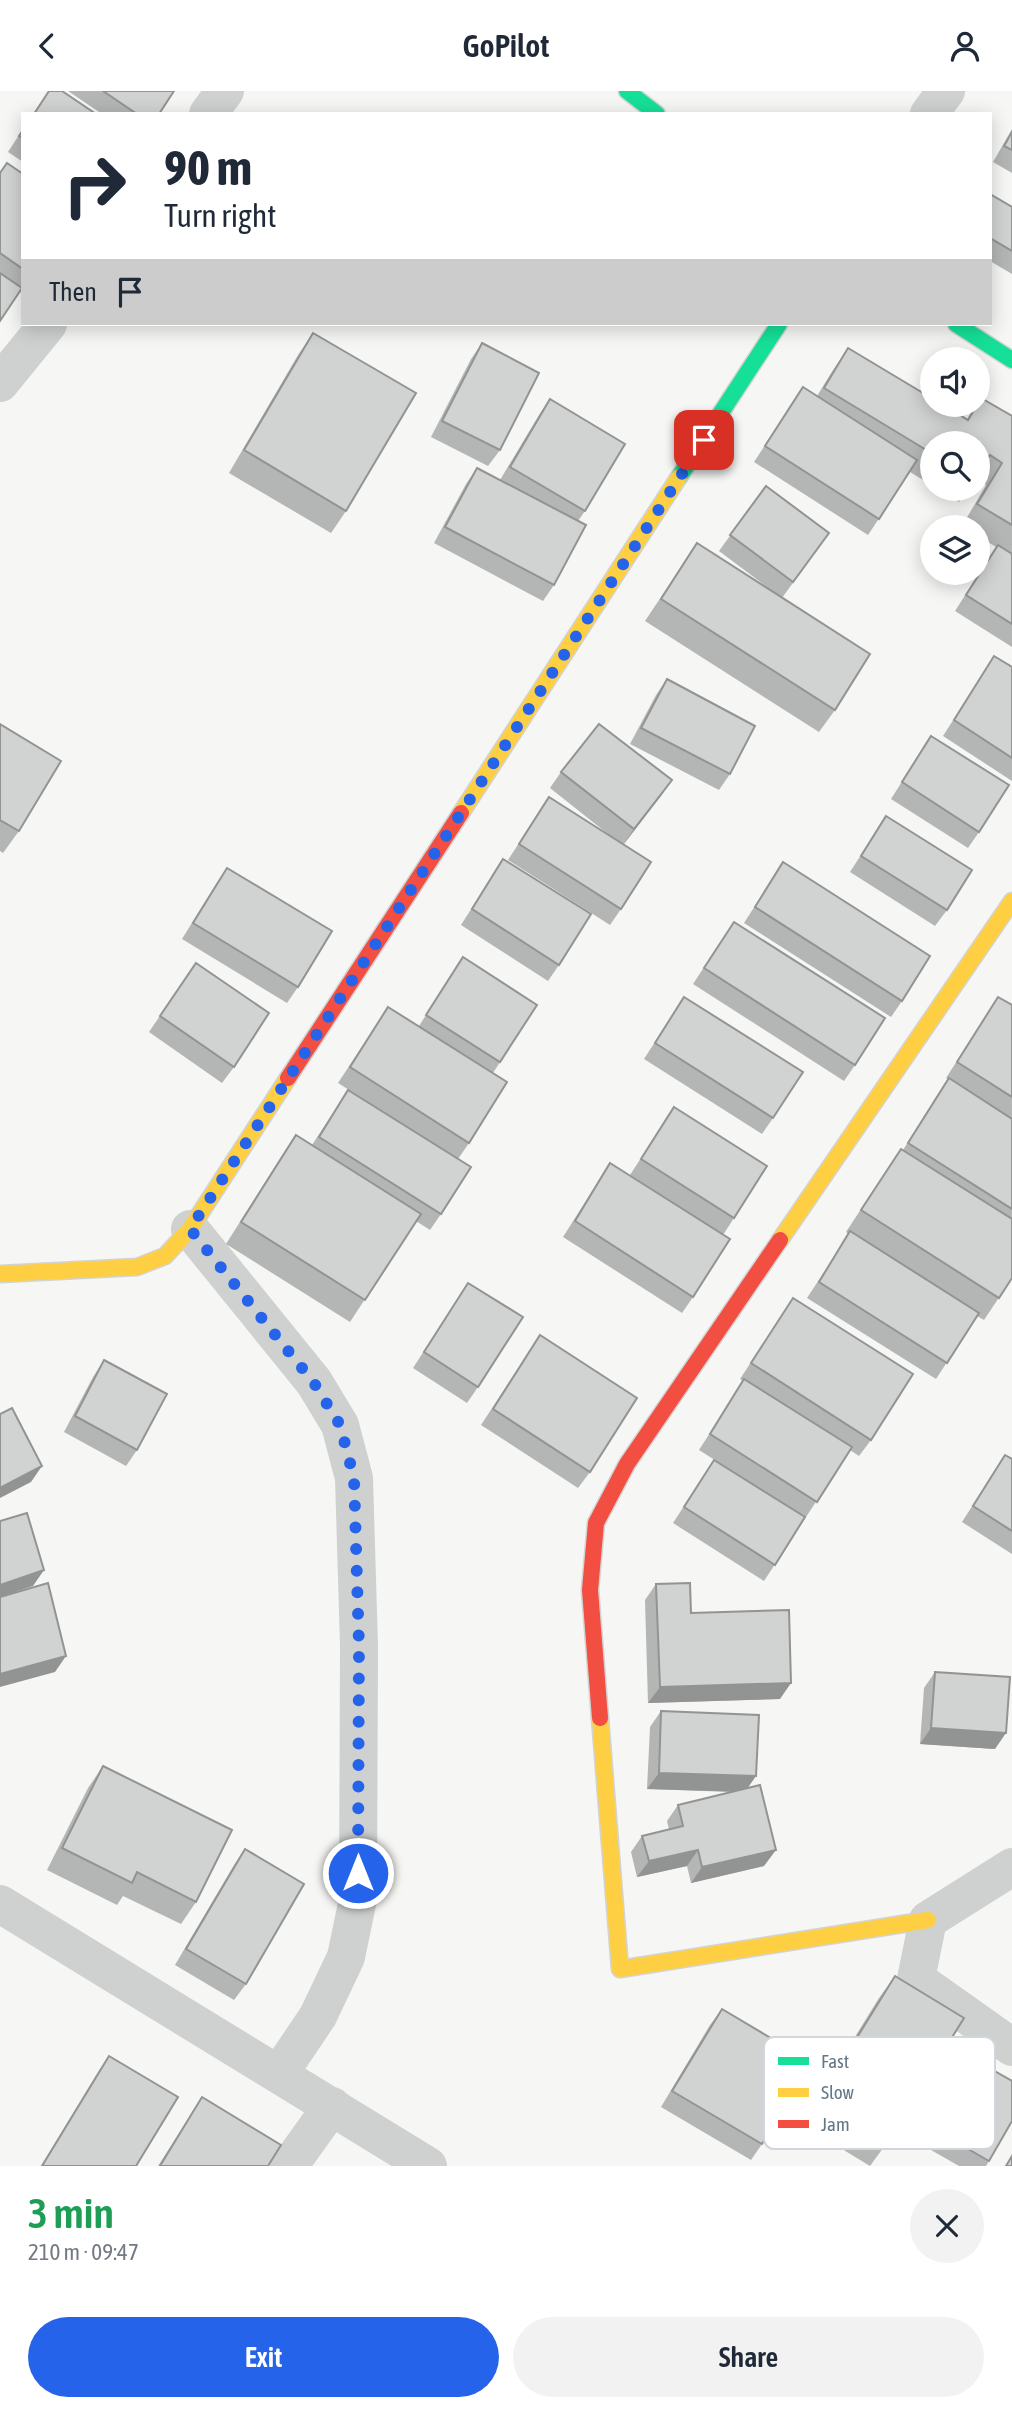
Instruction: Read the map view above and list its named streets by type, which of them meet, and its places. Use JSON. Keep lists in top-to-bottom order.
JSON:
{
  "legend": ["Fast", "Slow", "Jam"],
  "page": {
    "header": "GoPilot",
    "turn": ["90 m", "Turn right"],
    "then": "Then",
    "heading": ["3 min", "210 m · 09:47"],
    "buttons": ["Exit", "Share"]
  }
}
